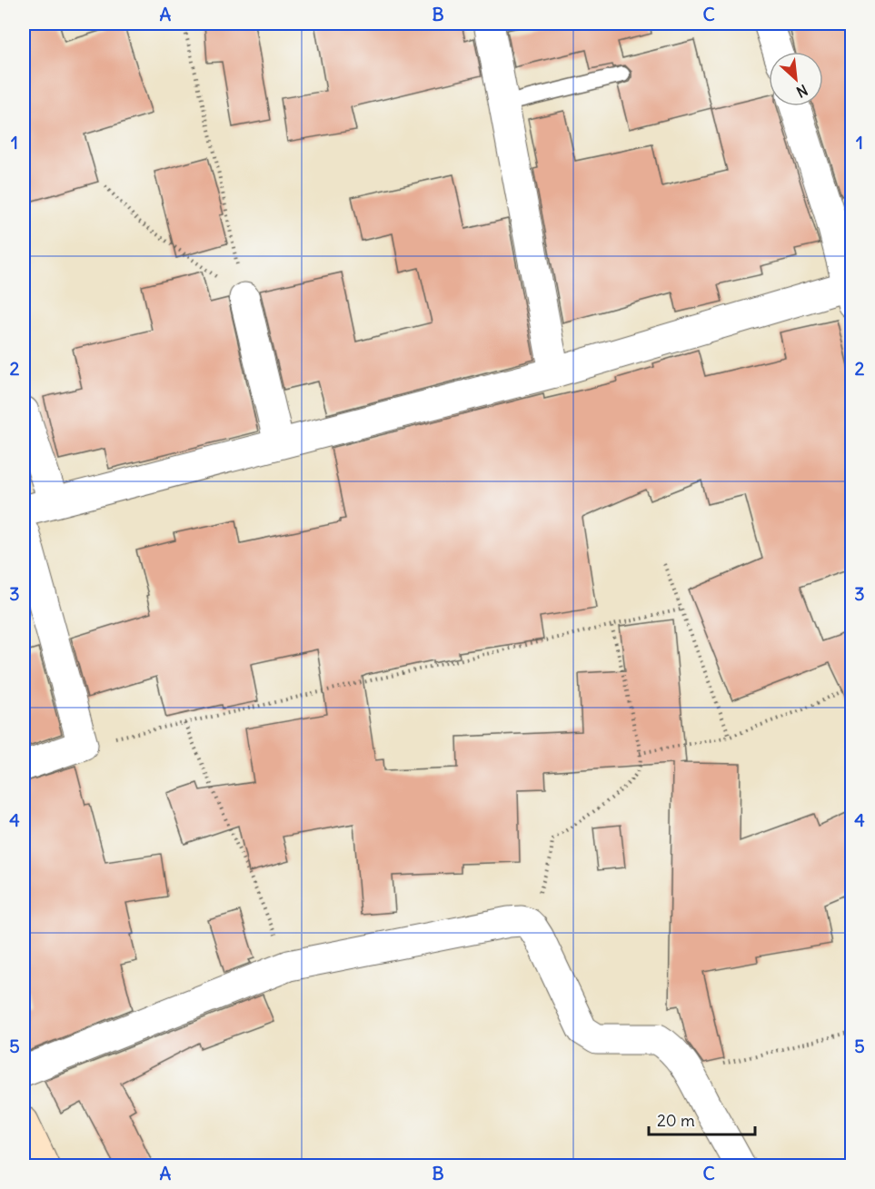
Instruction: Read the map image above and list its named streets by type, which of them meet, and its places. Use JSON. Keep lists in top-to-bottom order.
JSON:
{
  "scale_bar": "20 m",
  "north": "bottom right",
  "grid": {
    "columns": ["A", "B", "C"],
    "rows": [
      "1",
      "2",
      "3",
      "4",
      "5"
    ]
  }
}
